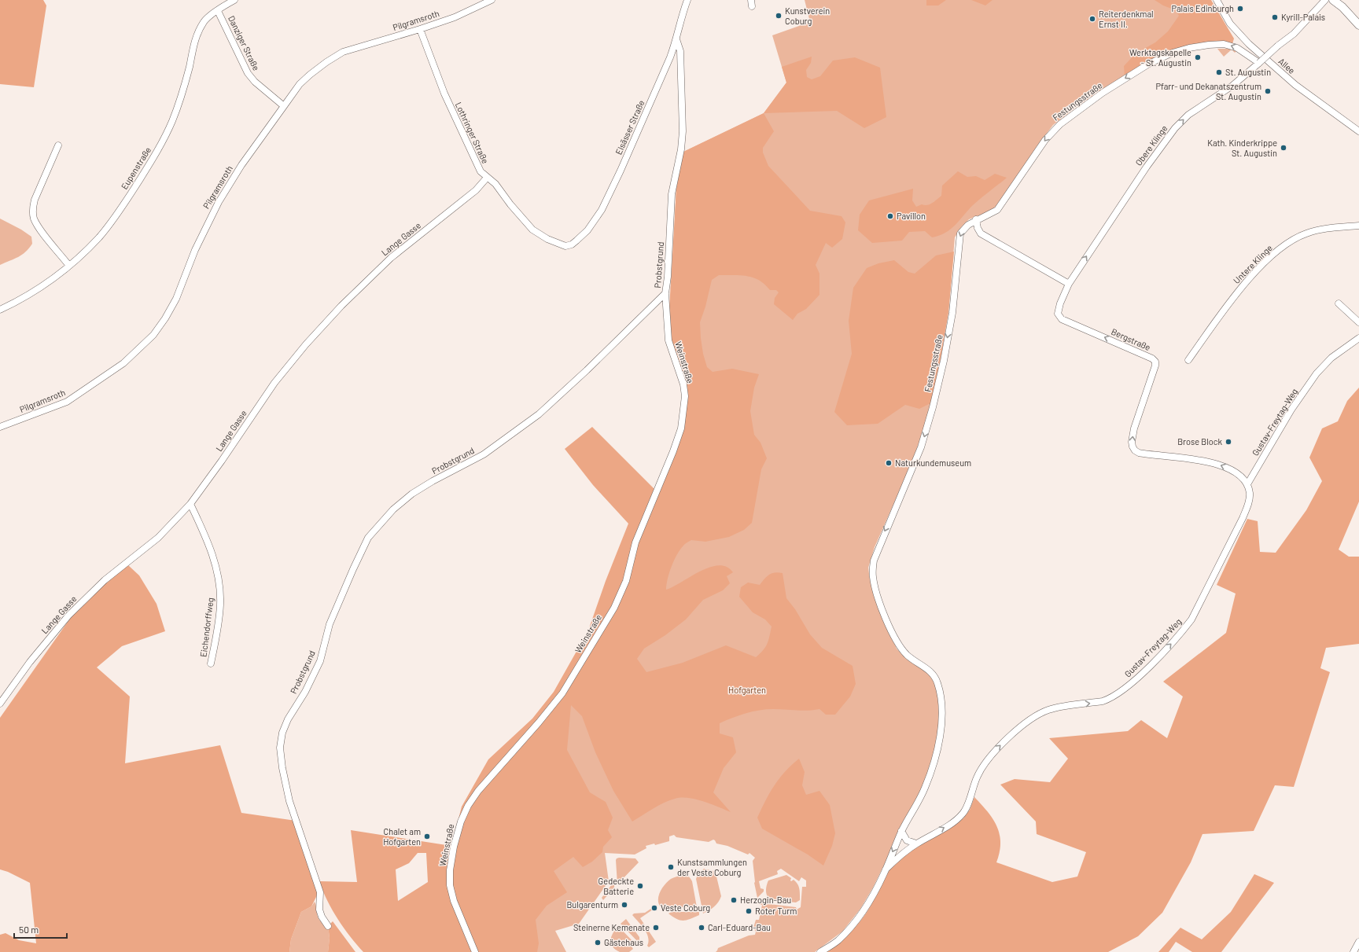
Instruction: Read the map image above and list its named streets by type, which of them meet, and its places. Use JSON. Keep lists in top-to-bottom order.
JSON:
{
  "streets": {
    "street": [
      "Pilgramsroth",
      "Danziger Straße",
      "Allee",
      "Festungsstraße",
      "Elsässer Straße",
      "Lothringer Straße",
      "Obere Klinge",
      "Eupenstraße",
      "Lange Gasse",
      "Untere Klinge",
      "Probstgrund",
      "Bergstraße",
      "Weinstraße",
      "Gustav-Freytag-Weg",
      "Eichendorffweg"
    ]
  },
  "crossings": [
    ["Pilgramsroth", "Danziger Straße"],
    ["Pilgramsroth", "Lothringer Straße"],
    ["Danziger Straße", "Eupenstraße"],
    ["Festungsstraße", "Obere Klinge"],
    ["Festungsstraße", "Gustav-Freytag-Weg"],
    ["Elsässer Straße", "Lothringer Straße"],
    ["Elsässer Straße", "Probstgrund"],
    ["Lothringer Straße", "Lange Gasse"],
    ["Obere Klinge", "Bergstraße"],
    ["Lange Gasse", "Eichendorffweg"],
    ["Probstgrund", "Weinstraße"],
    ["Bergstraße", "Gustav-Freytag-Weg"]
  ],
  "one_way": ["Festungsstraße", "Obere Klinge", "Gustav-Freytag-Weg"],
  "parks": ["Hofgarten"],
  "places": [
    "Palais Edinburgh",
    "Kunstverein Coburg",
    "Kyrill-Palais",
    "Reiterdenkmal Ernst II.",
    "Werktagskapelle - St. Augustin",
    "St. Augustin",
    "Pfarr- und Dekanatszentrum St. Augustin",
    "Kath. Kinderkrippe St. Augustin",
    "Pavillon",
    "Brose Block",
    "Naturkundemuseum",
    "Chalet am Hofgarten",
    "Kunstsammlungen der Veste Coburg",
    "Gedeckte Batterie",
    "Herzogin-Bau",
    "Bulgarenturm",
    "Veste Coburg",
    "Roter Turm",
    "Steinerne Kemenate",
    "Carl-Eduard-Bau",
    "Gästehaus"
  ],
  "scale_bar": "50 m"
}
